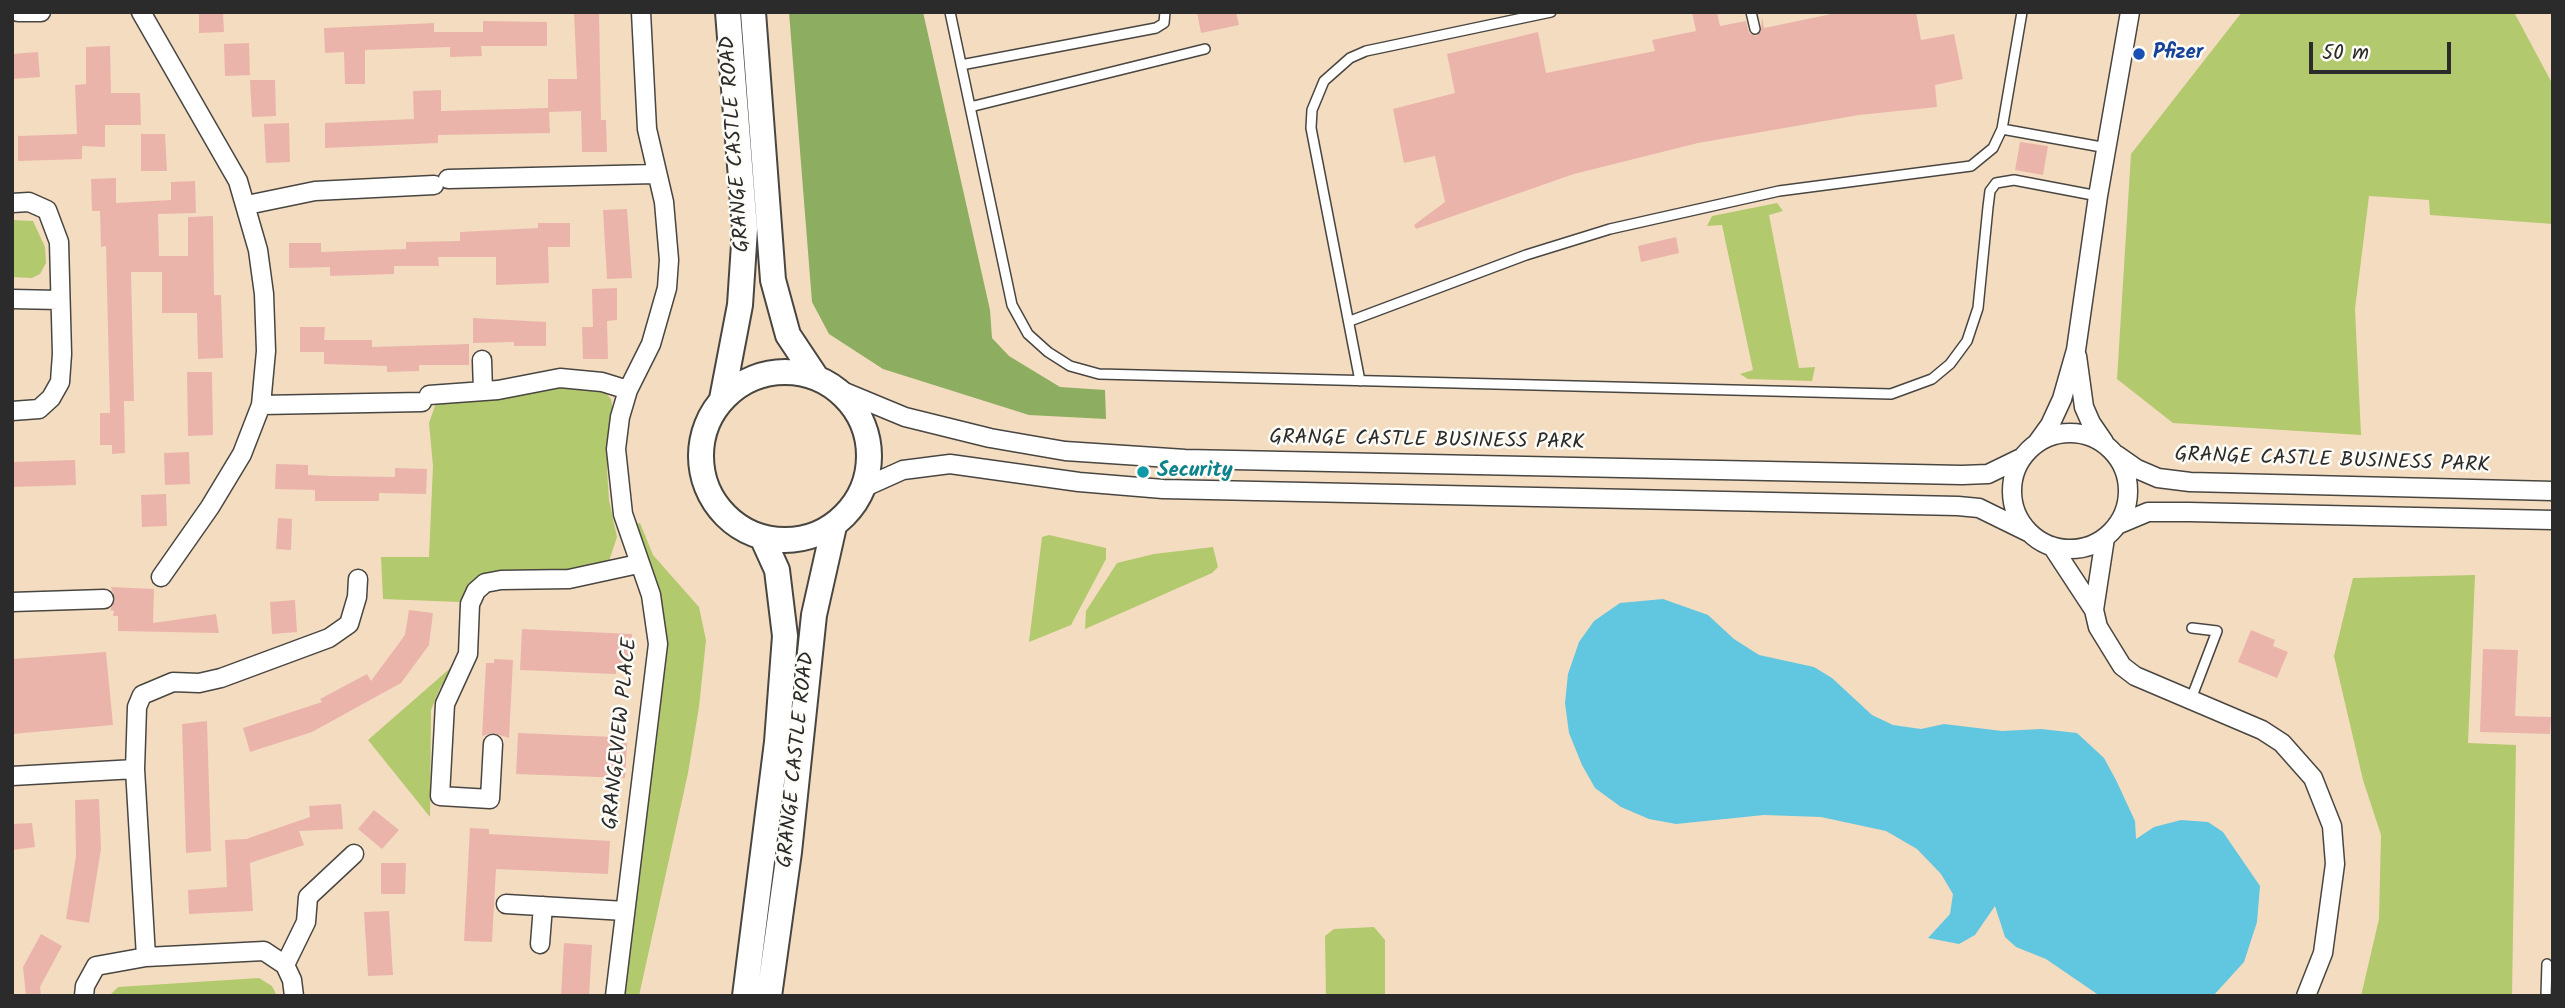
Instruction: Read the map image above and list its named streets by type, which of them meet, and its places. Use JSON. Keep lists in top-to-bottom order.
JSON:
{
  "streets": {
    "main road": ["GRANGE CASTLE ROAD"],
    "street": ["GRANGE CASTLE BUSINESS PARK", "GRANGEVIEW PLACE"]
  },
  "crossings": [
    ["GRANGE CASTLE ROAD", "GRANGE CASTLE BUSINESS PARK"]
  ],
  "places": ["Pfizer", "Security"],
  "scale_bar": "50 m"
}
